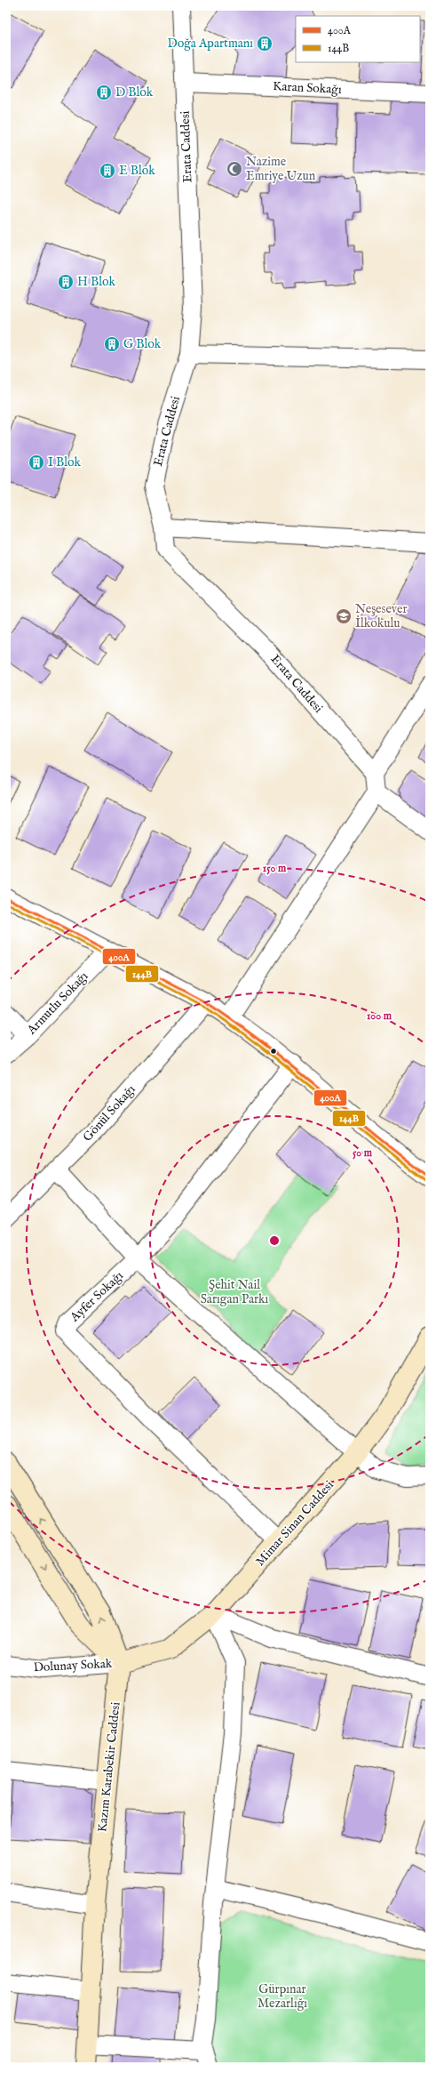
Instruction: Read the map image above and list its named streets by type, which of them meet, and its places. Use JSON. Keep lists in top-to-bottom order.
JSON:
{
  "streets": {
    "street": [
      "Karan Sokağı",
      "Erata Caddesi",
      "Armutlu Sokağı",
      "Gönül Sokağı",
      "Ayfer Sokağı",
      "Mimar Sinan Caddesi",
      "Dolunay Sokak",
      "Kazım Karabekir Caddesi"
    ]
  },
  "crossings": [
    ["Karan Sokağı", "Erata Caddesi"],
    ["Ayfer Sokağı", "Mimar Sinan Caddesi"],
    ["Mimar Sinan Caddesi", "Dolunay Sokak"],
    ["Mimar Sinan Caddesi", "Kazım Karabekir Caddesi"],
    ["Dolunay Sokak", "Kazım Karabekir Caddesi"]
  ],
  "parks": ["Şehit Nail Sarıgan Parkı", "Gürpınar Mezarlığı"],
  "places": {
    "building": [
      "Doğa Apartmanı",
      "D Blok",
      "E Blok",
      "H Blok",
      "G Blok",
      "I Blok"
    ],
    "mosque": ["Nazime Emriye Uzun"],
    "school or university": ["Neşesever İlkokulu"]
  },
  "lines": ["transit line 400A", "transit line 144B"],
  "legend": ["400A", "144B"],
  "rings": ["150 m", "100 m", "50 m"]
}
